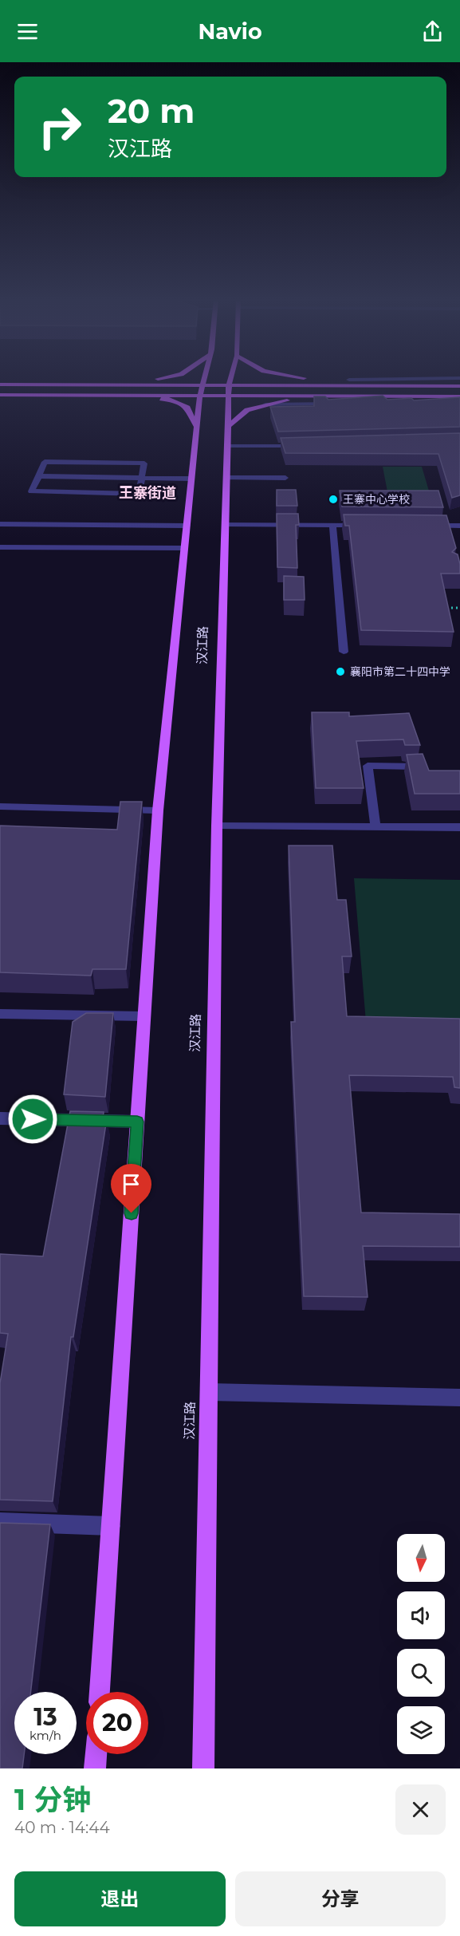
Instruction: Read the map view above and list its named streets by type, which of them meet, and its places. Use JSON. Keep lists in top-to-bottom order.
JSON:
{
  "streets": {
    "main road": ["汉江路"]
  },
  "districts": ["王寨街道"],
  "places": ["王寨中心学校", "襄阳市第二十四中学"],
  "north": "bottom",
  "page": {
    "header": "Navio",
    "turn": ["20 m", "汉江路"],
    "speed": "13 km/h",
    "limit": "20",
    "heading": ["1 分钟", "40 m · 14:44"],
    "buttons": ["退出", "分享"]
  }
}
